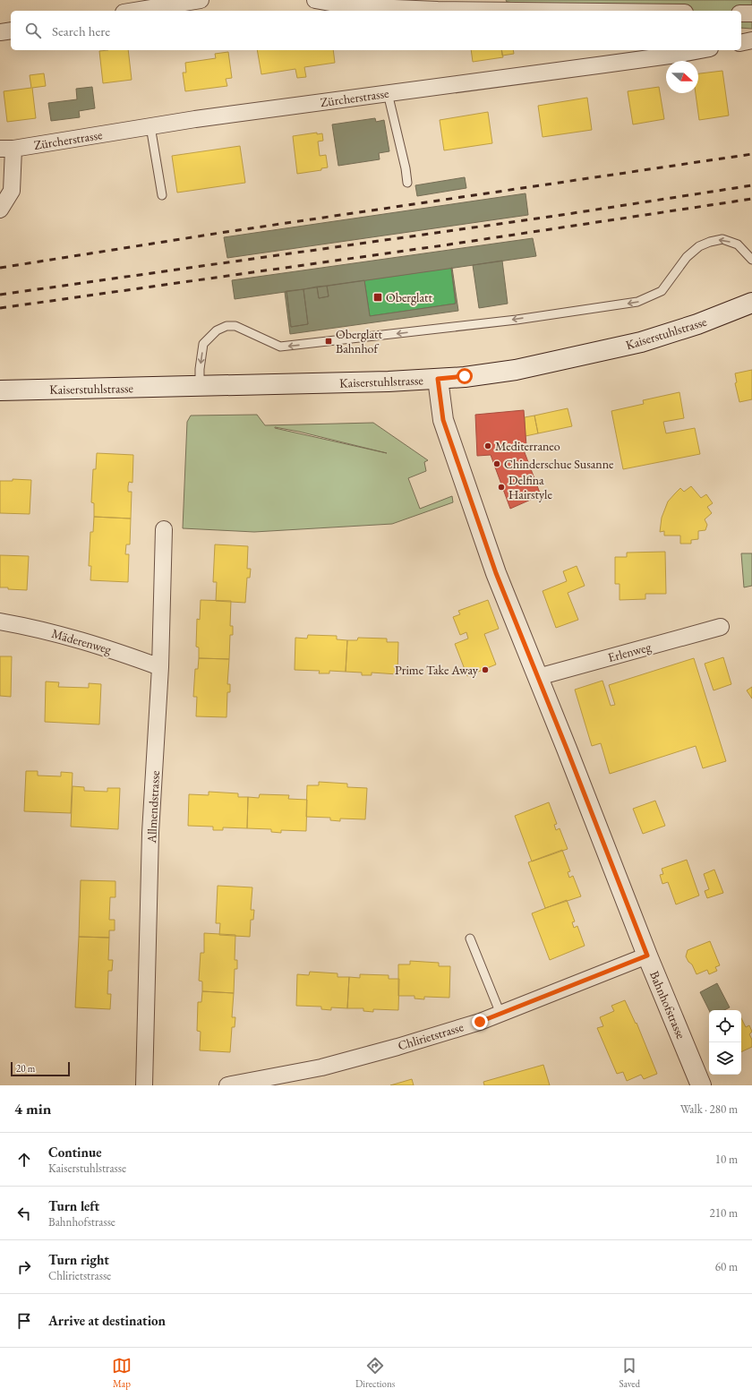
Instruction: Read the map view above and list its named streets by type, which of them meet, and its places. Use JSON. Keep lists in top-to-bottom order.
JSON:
{
  "streets": {
    "main road": ["Kaiserstuhlstrasse", "Bahnhofstrasse"],
    "street": [
      "Zürcherstrasse",
      "Mäderenweg",
      "Erlenweg",
      "Allmendstrasse",
      "Chlirietstrasse"
    ]
  },
  "crossings": [
    ["Kaiserstuhlstrasse", "Bahnhofstrasse"],
    ["Mäderenweg", "Allmendstrasse"],
    ["Erlenweg", "Bahnhofstrasse"],
    ["Bahnhofstrasse", "Chlirietstrasse"]
  ],
  "places": {
    "transit": ["Oberglatt", "Oberglatt Bahnhof"],
    "other": [
      "Mediterraneo",
      "Chinderschue Susanne",
      "Delfina Hairstyle",
      "Prime Take Away"
    ]
  },
  "scale_bar": "20 m",
  "north": "right",
  "page": {
    "search": "Search here",
    "scale": "20 m",
    "heading": ["4 min", "Walk · 280 m"],
    "list": [
      ["Continue", "Kaiserstuhlstrasse", "10 m"],
      ["Turn left", "Bahnhofstrasse", "210 m"],
      ["Turn right", "Chlirietstrasse", "60 m"],
      "Arrive at destination"
    ],
    "nav": ["Map", "Directions", "Saved"]
  }
}
